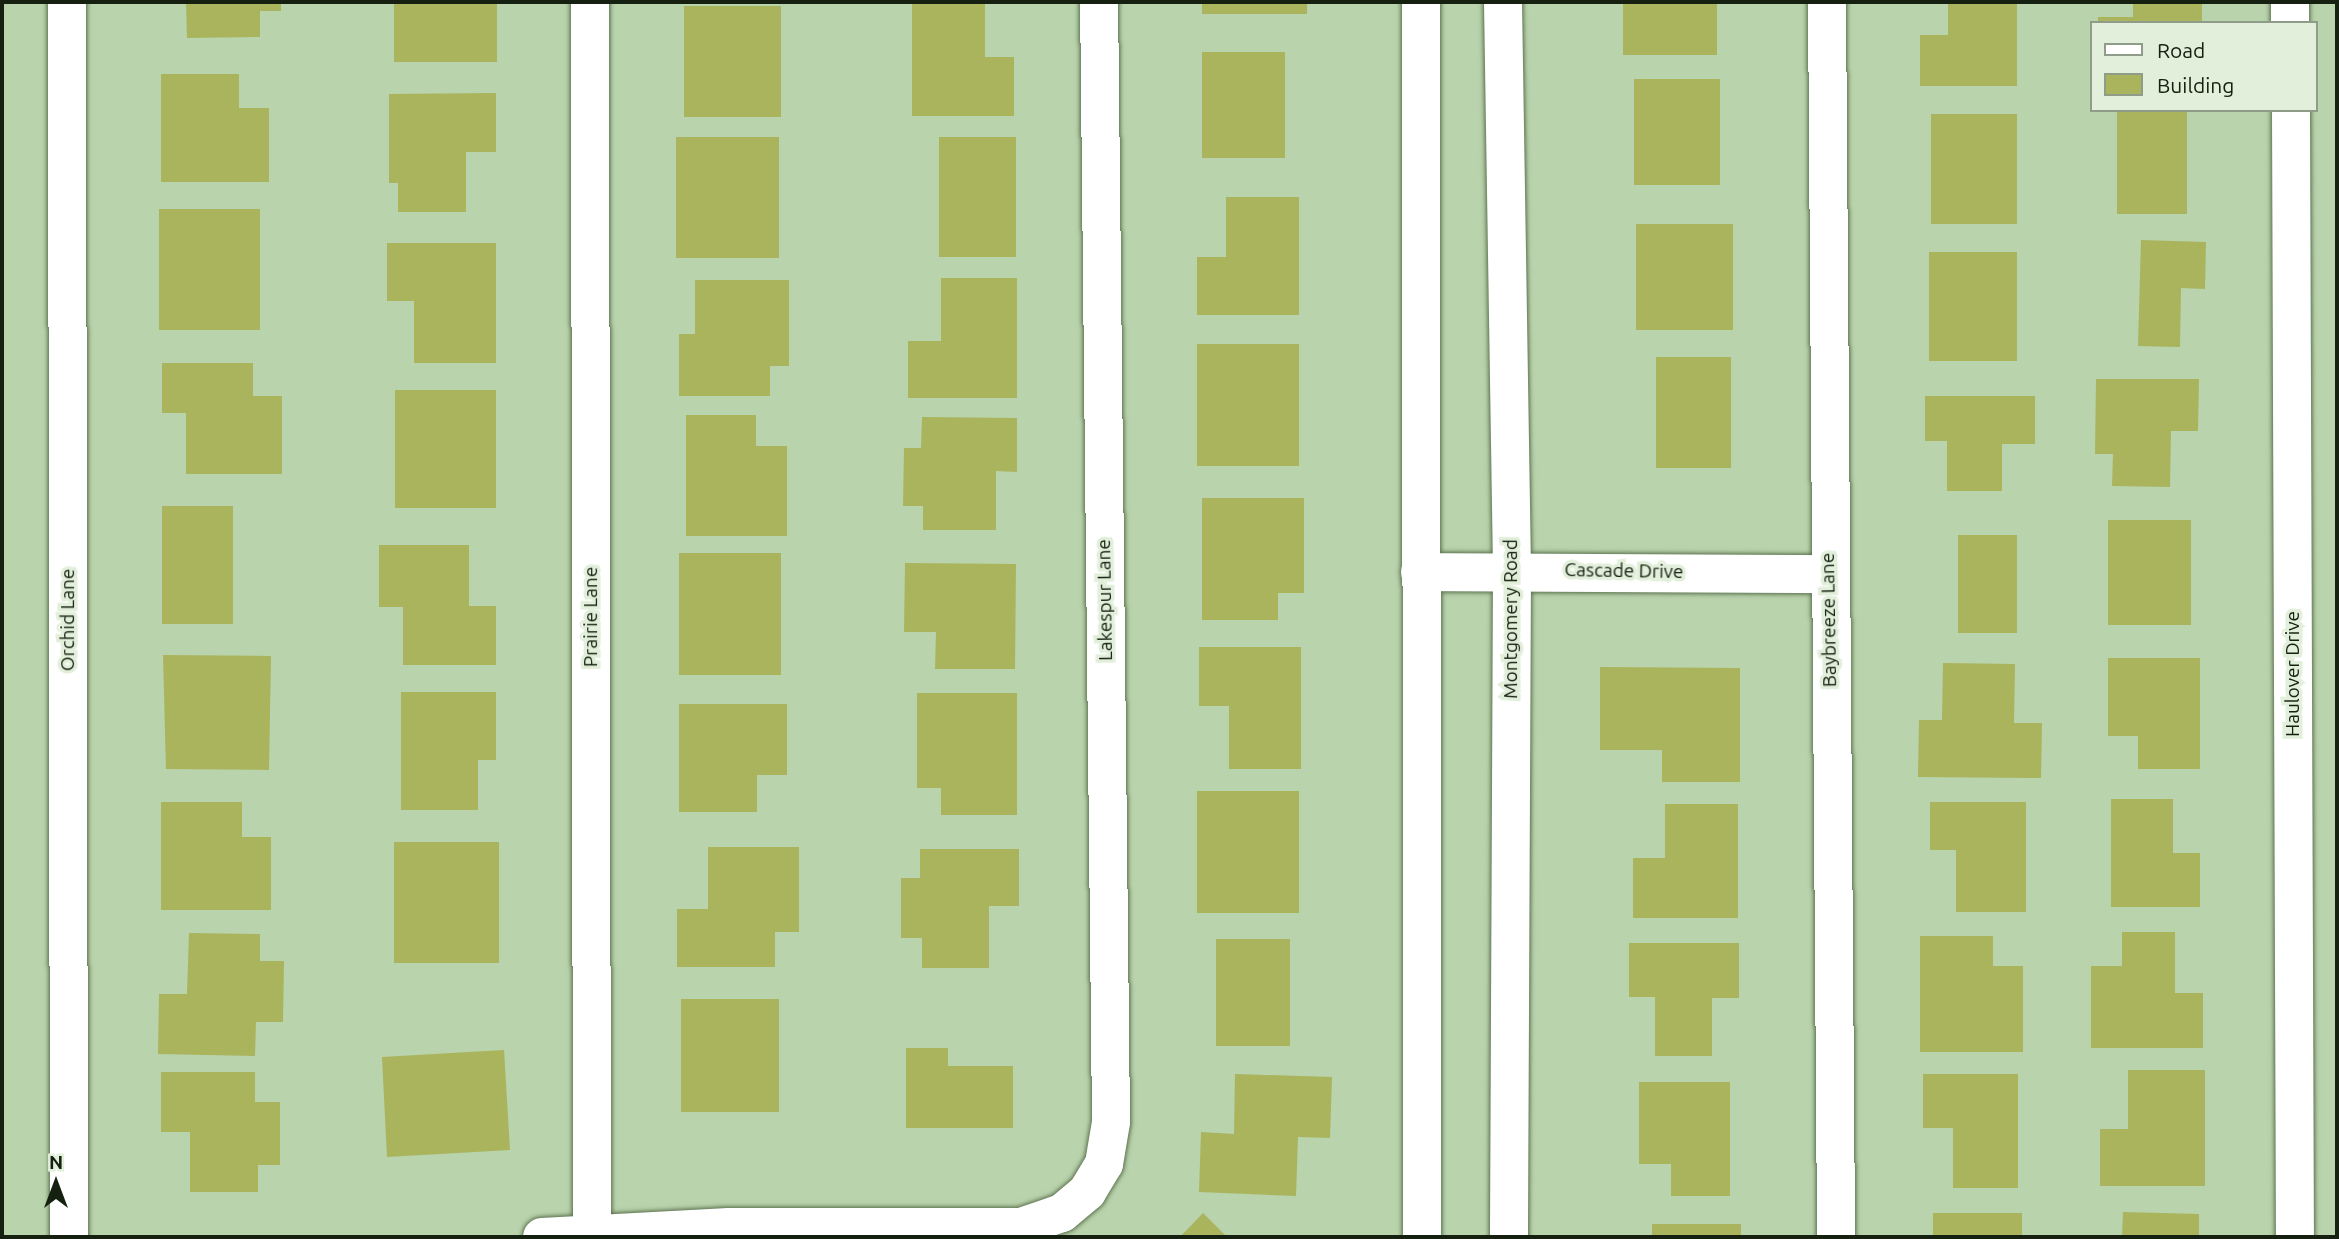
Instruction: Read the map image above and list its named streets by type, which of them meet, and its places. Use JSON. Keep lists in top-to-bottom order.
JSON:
{
  "streets": {
    "street": [
      "Cascade Drive",
      "Lakespur Lane",
      "Prairie Lane",
      "Montgomery Road",
      "Orchid Lane",
      "Baybreeze Lane",
      "Haulover Drive"
    ]
  },
  "crossings": [
    ["Cascade Drive", "Montgomery Road"],
    ["Cascade Drive", "Baybreeze Lane"],
    ["Lakespur Lane", "Prairie Lane"]
  ],
  "legend": ["Road", "Building"],
  "north": "top"
}
